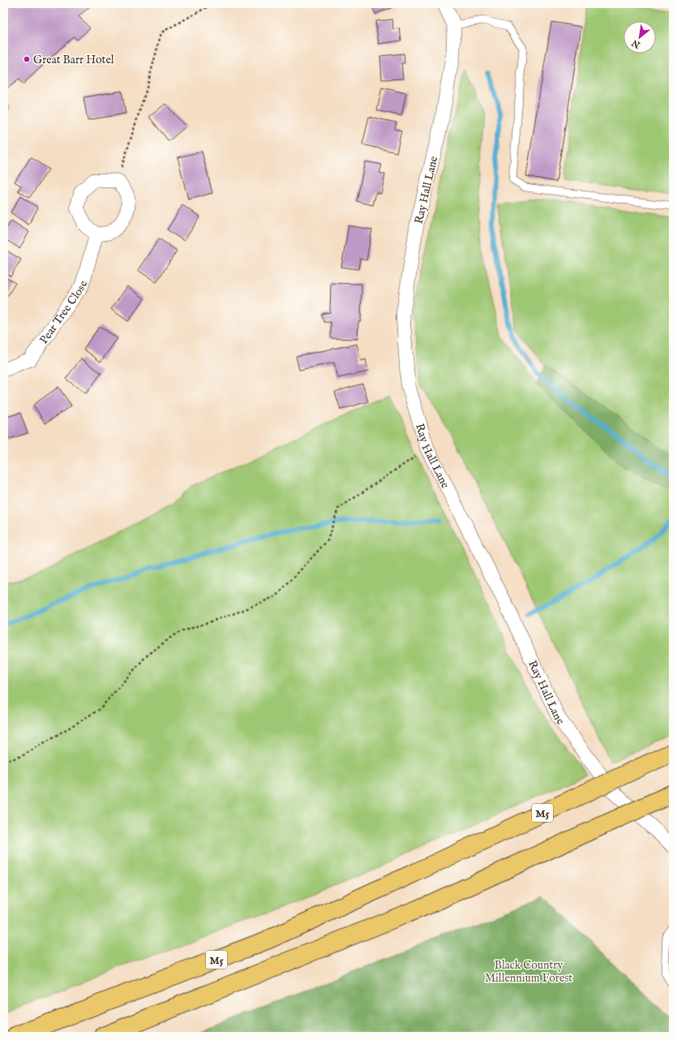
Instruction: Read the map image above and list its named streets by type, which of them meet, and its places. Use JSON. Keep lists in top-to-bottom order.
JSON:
{
  "streets": {
    "highway": ["M5"],
    "street": ["Ray Hall Lane", "Pear Tree Close"]
  },
  "parks": ["Black Country Millennium Forest"],
  "places": ["Great Barr Hotel"],
  "north": "bottom left"
}
